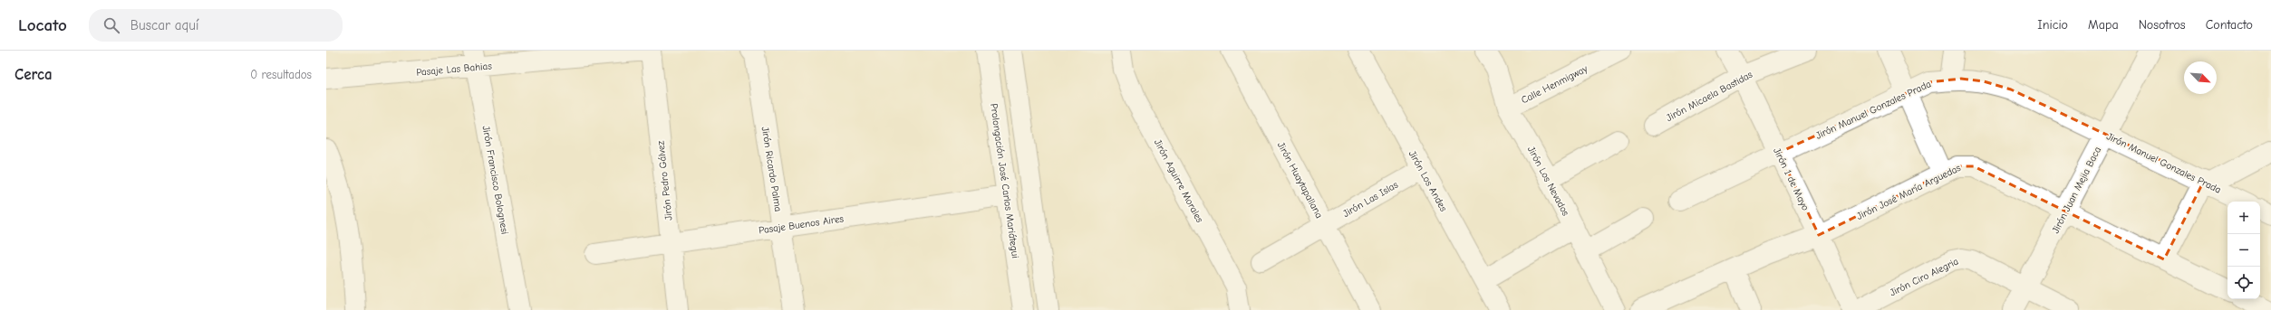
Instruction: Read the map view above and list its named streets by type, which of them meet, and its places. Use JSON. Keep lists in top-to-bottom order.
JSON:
{
  "streets": {
    "street": [
      "Pasaje Las Bahias",
      "Calle Henmigway",
      "Jirón Micaela Bastidas",
      "Jirón Manuel Gonzales Prada",
      "Jirón Ricardo Palma",
      "Jirón 1 de Mayo",
      "Jirón Francisco Bolognesi",
      "Jirón Huaytapallana",
      "Jirón Pedro Gálvez",
      "Prolongación José Carlos Mariátegui",
      "Jirón Aguirre Morales",
      "Jirón Los Andes",
      "Jirón Los Nevados",
      "Jirón Juan Mejia Baca",
      "Jirón José María Arguedas",
      "Jirón Las Islas",
      "Pasaje Buenos Aires",
      "Jirón Ciro Alegria"
    ]
  },
  "crossings": [
    ["Pasaje Las Bahias", "Jirón Francisco Bolognesi"],
    ["Calle Henmigway", "Jirón Los Nevados"],
    ["Jirón Micaela Bastidas", "Jirón 1 de Mayo"],
    ["Jirón Manuel Gonzales Prada", "Jirón 1 de Mayo"],
    ["Jirón Manuel Gonzales Prada", "Jirón Juan Mejia Baca"],
    ["Jirón Ricardo Palma", "Pasaje Buenos Aires"],
    ["Jirón 1 de Mayo", "Jirón José María Arguedas"],
    ["Jirón Huaytapallana", "Jirón Las Islas"],
    ["Jirón Pedro Gálvez", "Pasaje Buenos Aires"],
    ["Prolongación José Carlos Mariátegui", "Pasaje Buenos Aires"],
    ["Jirón Los Andes", "Jirón Las Islas"],
    ["Jirón Juan Mejia Baca", "Jirón José María Arguedas"],
    ["Jirón Juan Mejia Baca", "Jirón Ciro Alegria"]
  ],
  "north": "bottom right",
  "page": {
    "header": "Locato",
    "search": "Buscar aquí",
    "nav": [
      "Inicio",
      "Mapa",
      "Nosotros",
      "Contacto"
    ],
    "heading": ["Cerca", "0 resultados"],
    "map_buttons": ["+", "−"]
  }
}
